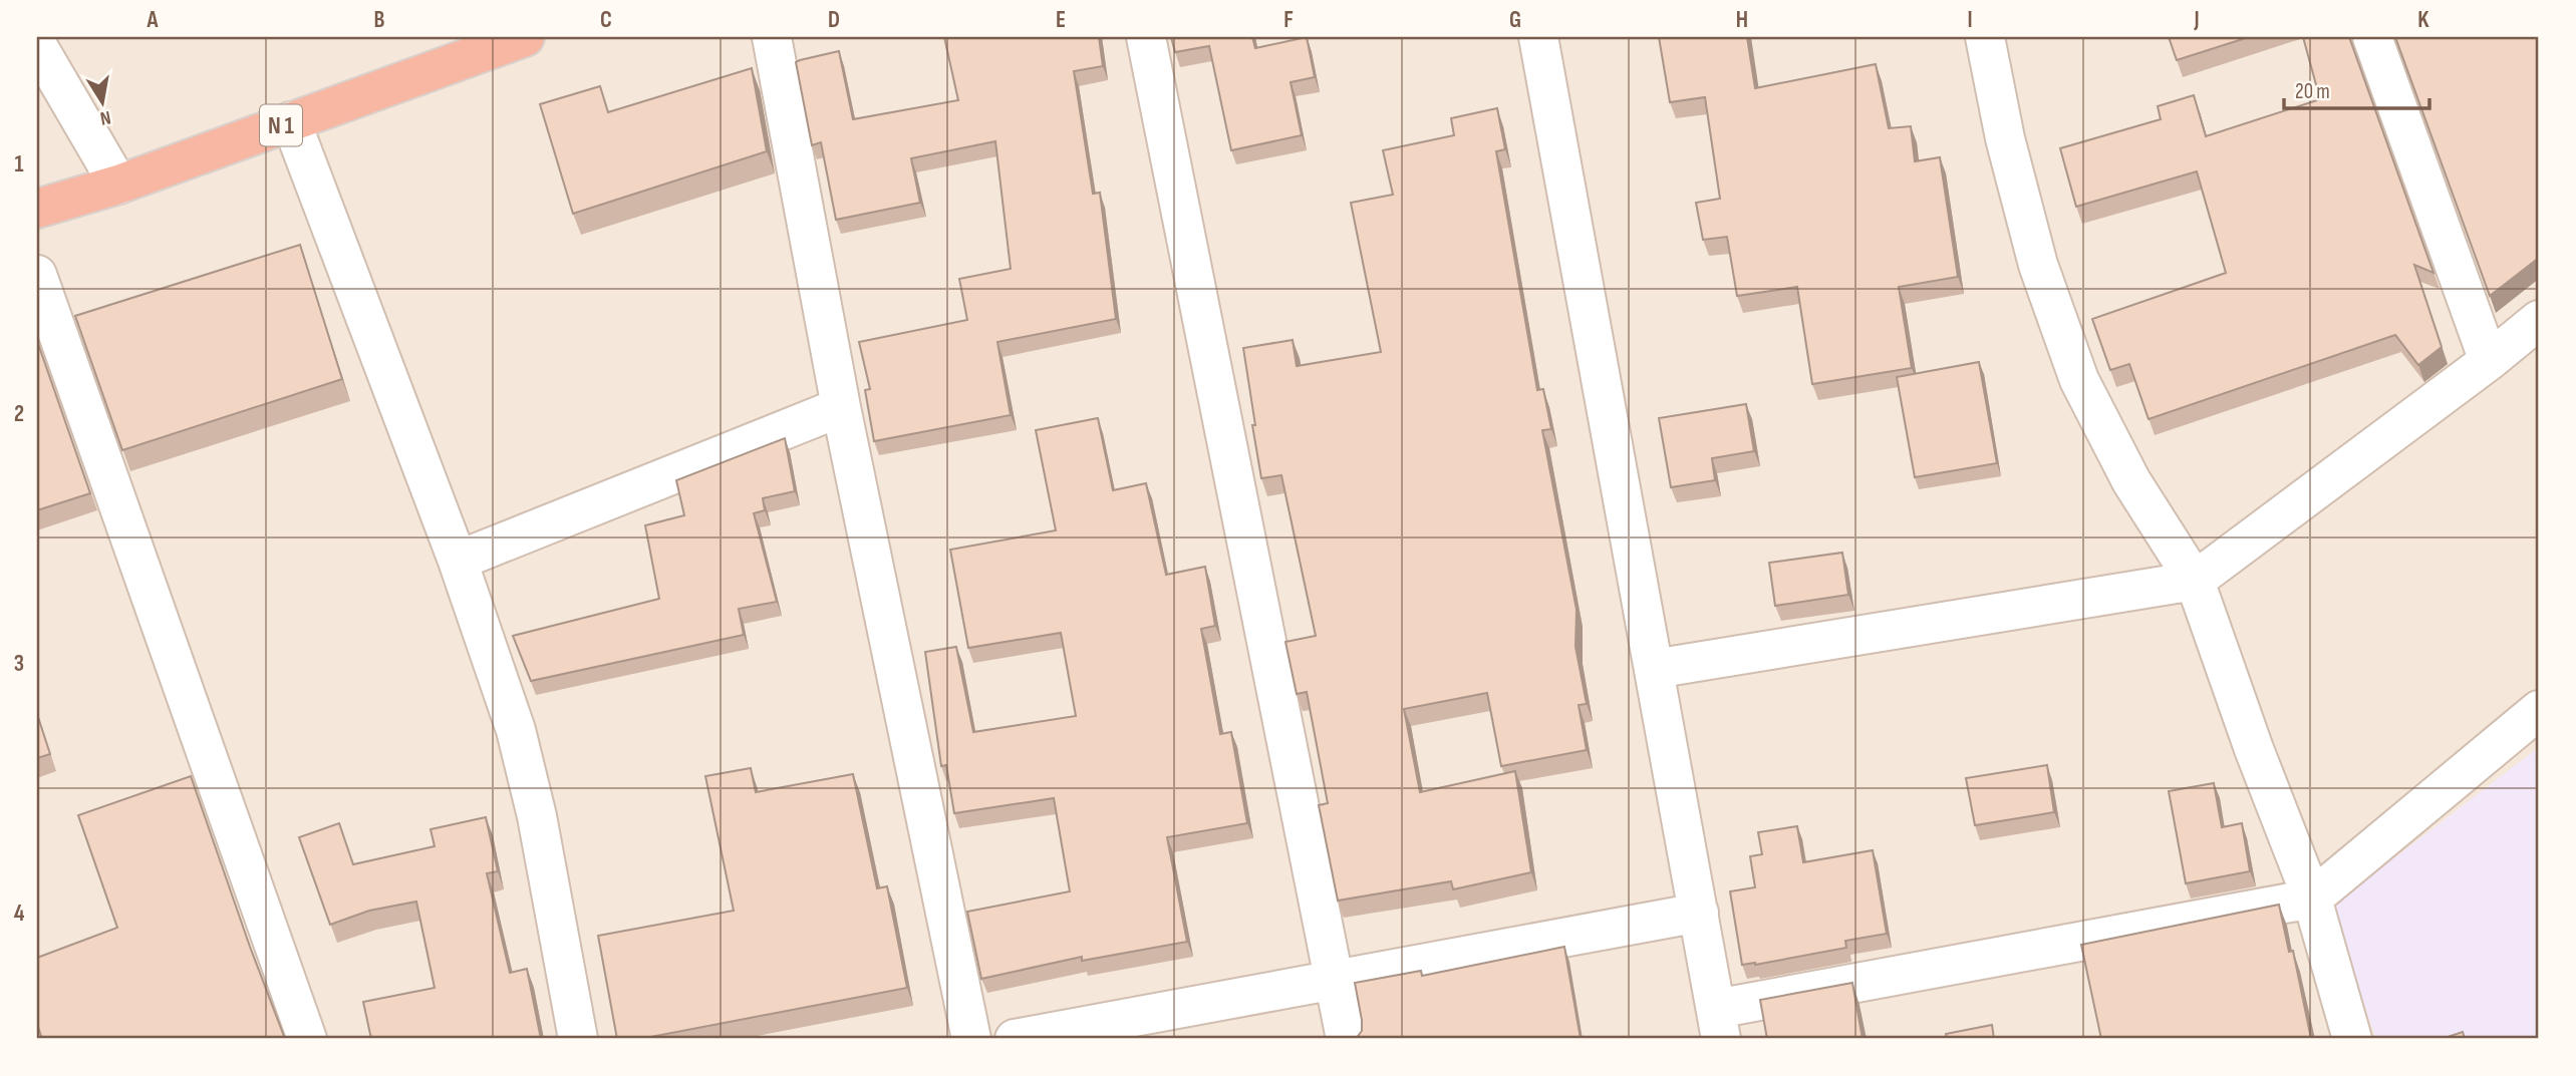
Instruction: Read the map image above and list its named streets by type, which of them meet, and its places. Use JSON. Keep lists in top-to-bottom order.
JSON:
{
  "streets": {
    "highway": ["N 1"]
  },
  "scale_bar": "20 m",
  "north": "bottom",
  "grid": {
    "columns": [
      "A",
      "B",
      "C",
      "D",
      "E",
      "F",
      "G",
      "H",
      "I",
      "J",
      "K"
    ],
    "rows": [
      "1",
      "2",
      "3",
      "4"
    ]
  }
}
